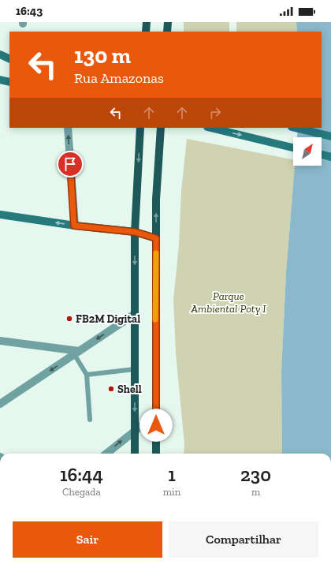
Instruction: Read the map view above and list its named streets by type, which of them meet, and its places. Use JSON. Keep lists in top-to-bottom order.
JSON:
{
  "parks": ["Parque Ambiental Poty I"],
  "places": ["FB2M Digital", "Shell"],
  "north": "top right",
  "page": {
    "status": "16:43",
    "turn": ["130 m", "Rua Amazonas"],
    "eta": [
      "16:44",
      "Chegada",
      "1",
      "min",
      "230",
      "m"
    ],
    "buttons": ["Sair", "Compartilhar"]
  }
}
